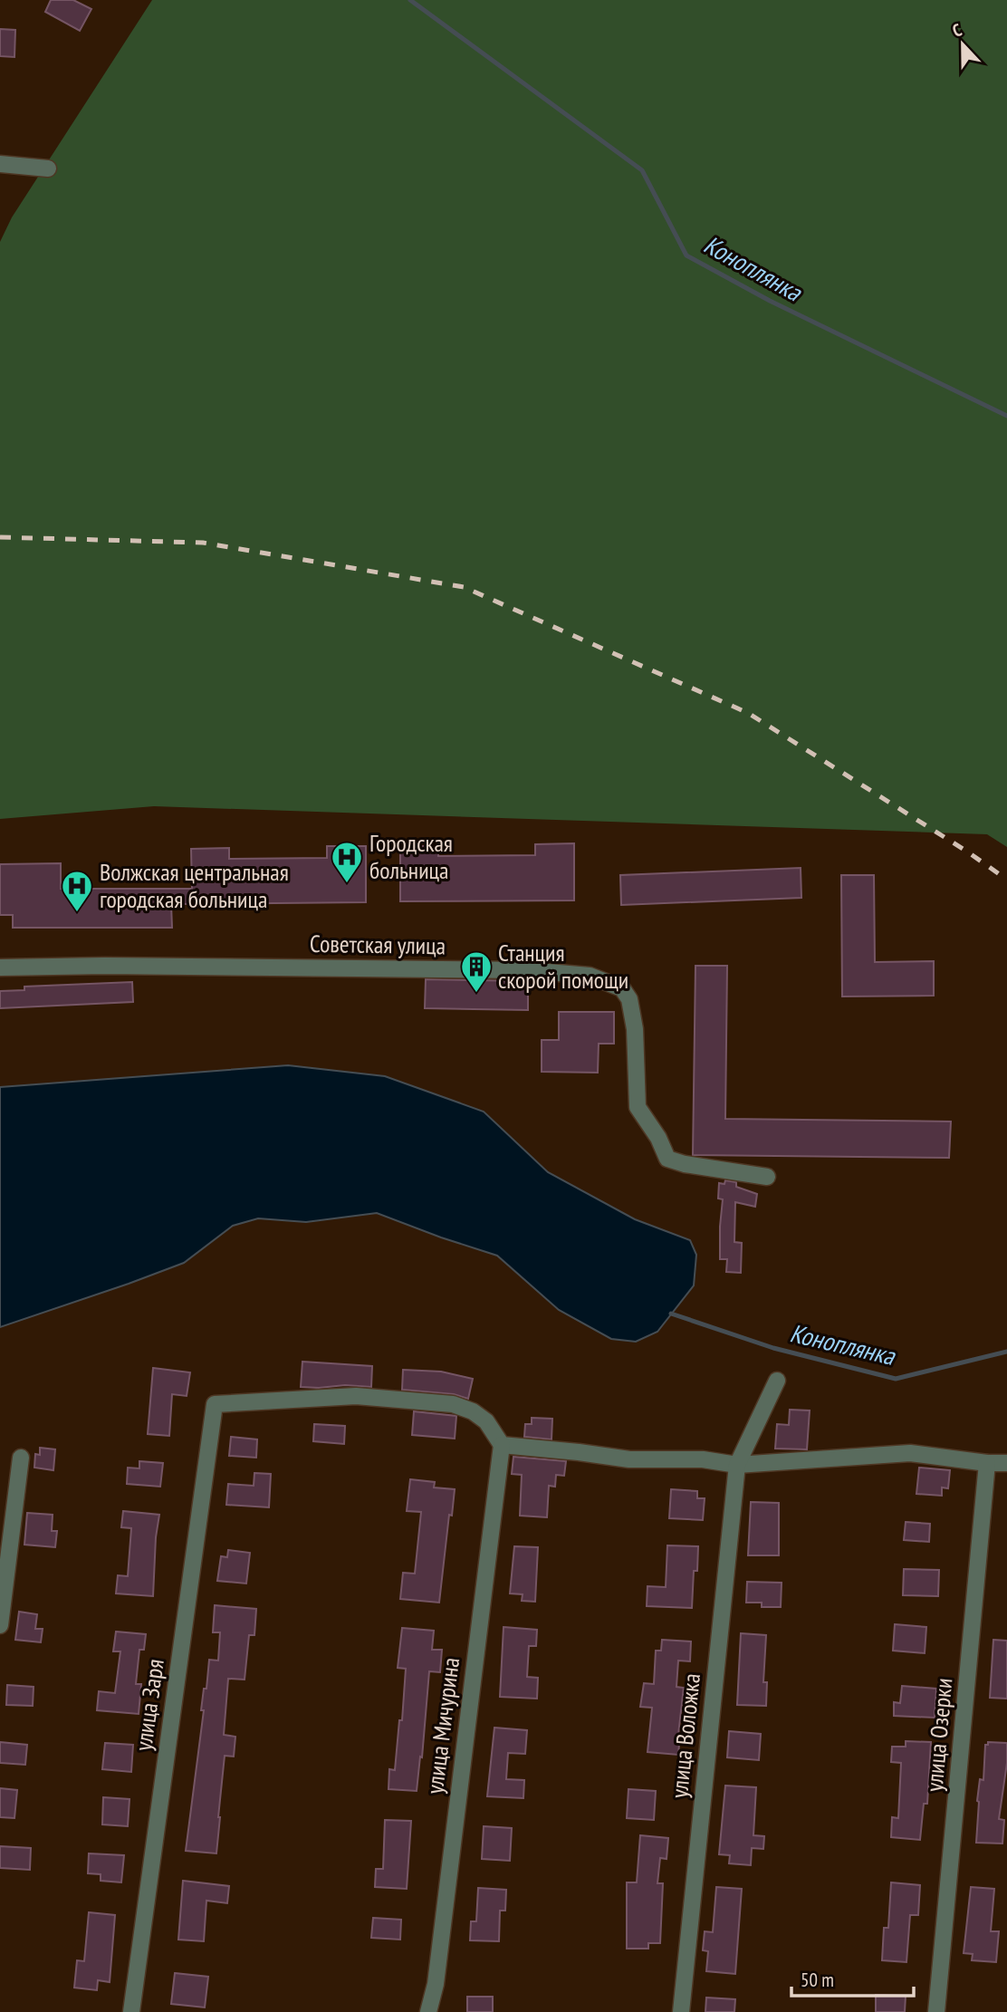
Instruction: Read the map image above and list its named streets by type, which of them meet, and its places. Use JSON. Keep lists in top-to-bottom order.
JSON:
{
  "streets": {
    "street": [
      "Советская улица",
      "улица Заря",
      "улица Мичурина",
      "улица Озерки",
      "улица Воложка"
    ]
  },
  "crossings": [
    ["улица Заря", "улица Мичурина"]
  ],
  "water": ["Коноплянка"],
  "places": {
    "hospital": ["Городская больница", "Волжская центральная городская больница"],
    "building": ["Станция скорой помощи"]
  },
  "scale_bar": "50 m",
  "north": "top"
}
